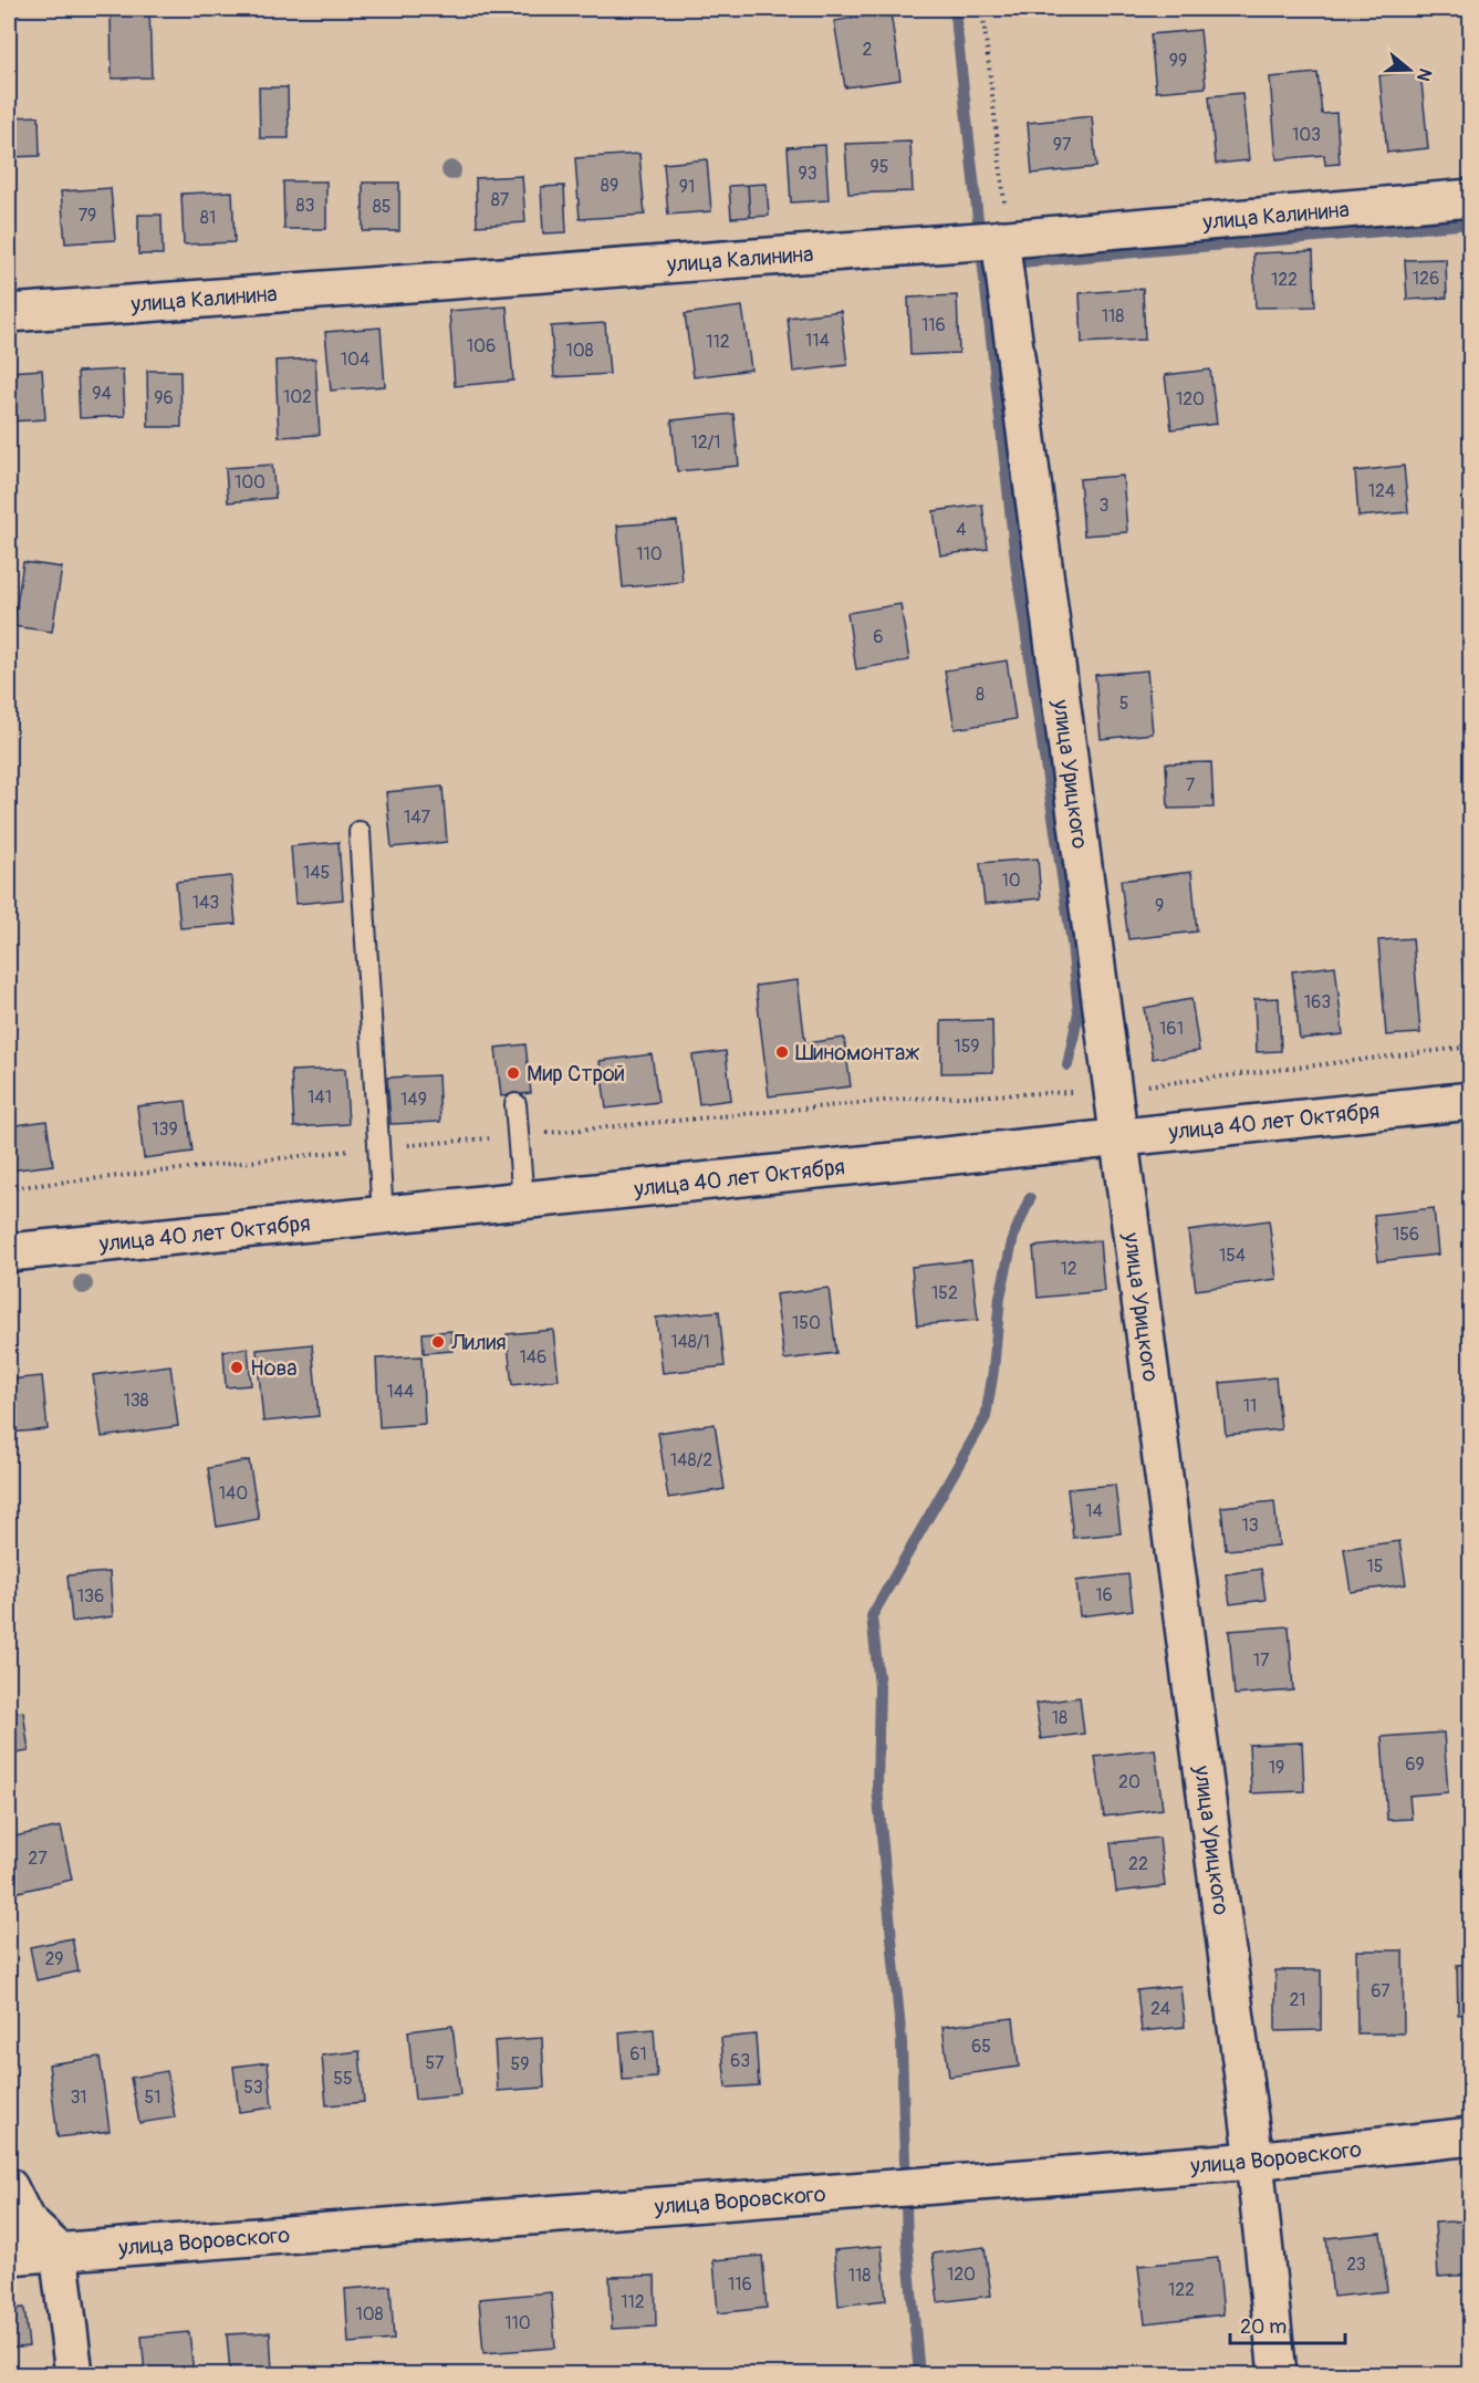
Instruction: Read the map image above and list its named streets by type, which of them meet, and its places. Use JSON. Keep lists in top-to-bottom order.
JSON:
{
  "streets": {
    "street": [
      "улица Калинина",
      "улица Урицкого",
      "улица 40 лет Октября",
      "улица Воровского"
    ]
  },
  "crossings": [
    ["улица Калинина", "улица Урицкого"],
    ["улица Урицкого", "улица 40 лет Октября"],
    ["улица Урицкого", "улица Воровского"]
  ],
  "places": [
    "Шиномонтаж",
    "Мир Строй",
    "Лилия",
    "Нова"
  ],
  "house_numbers": [
    "2",
    "99",
    "103",
    "97",
    "95",
    "93",
    "89",
    "91",
    "87",
    "83",
    "85",
    "79",
    "81",
    "126",
    "122",
    "118",
    "116",
    "114",
    "112",
    "106",
    "108",
    "104",
    "94",
    "102",
    "96",
    "120",
    "12/1",
    "100",
    "124",
    "3",
    "4",
    "110",
    "6",
    "8",
    "5",
    "7",
    "147",
    "145",
    "10",
    "143",
    "9",
    "163",
    "161",
    "159",
    "141",
    "149",
    "139",
    "156",
    "154",
    "12",
    "152",
    "150",
    "148/1",
    "146",
    "144",
    "138",
    "11",
    "148/2",
    "140",
    "14",
    "13",
    "15",
    "16",
    "136",
    "17",
    "18",
    "69",
    "19",
    "20",
    "27",
    "22",
    "29",
    "67",
    "21",
    "24",
    "65",
    "61",
    "63",
    "57",
    "59",
    "55",
    "53",
    "31",
    "51",
    "23",
    "120",
    "118",
    "116",
    "122",
    "112",
    "108",
    "110"
  ],
  "scale_bar": "20 m",
  "north": "right"
}
